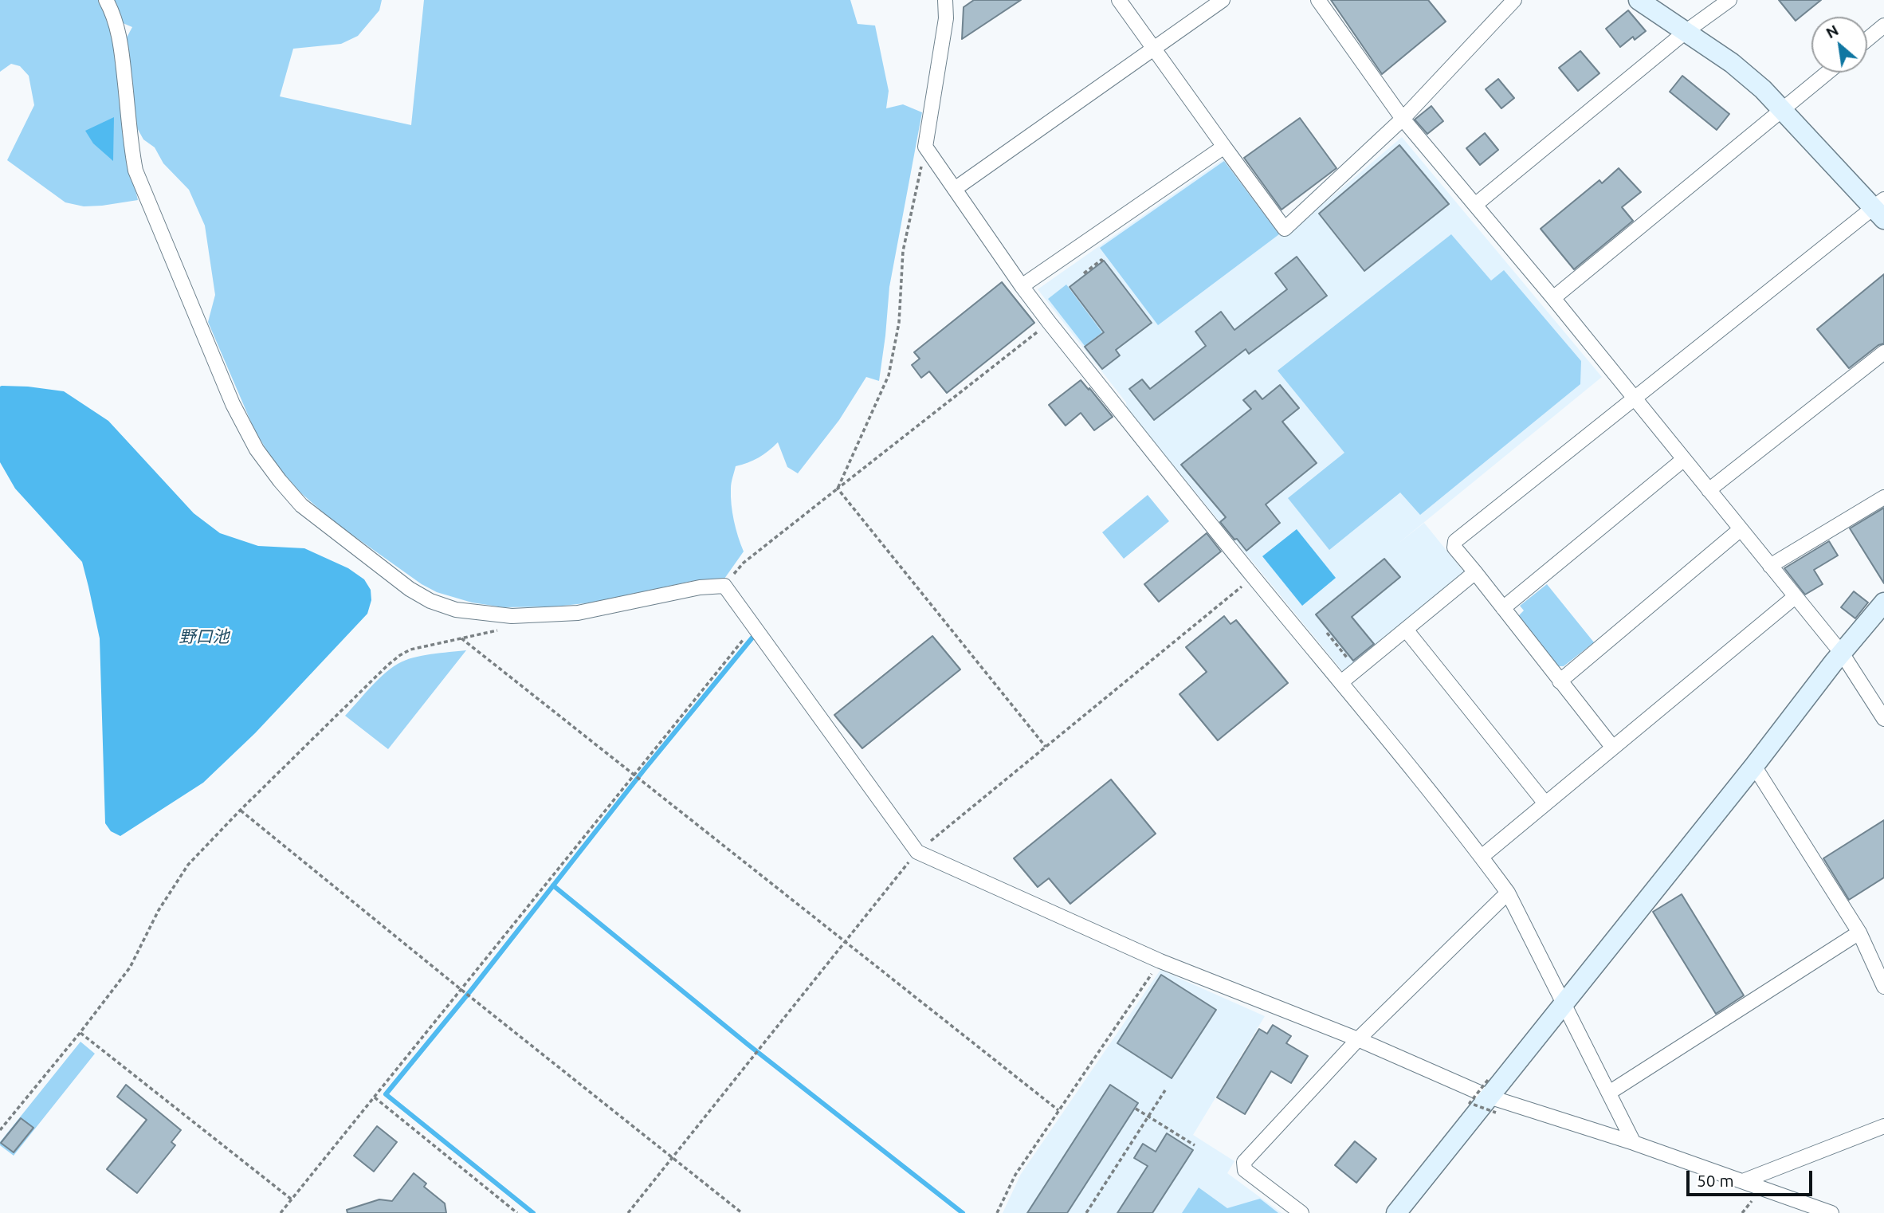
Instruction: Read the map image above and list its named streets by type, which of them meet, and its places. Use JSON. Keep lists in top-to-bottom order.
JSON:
{
  "water": ["野口池"],
  "scale_bar": "50 m",
  "north": "top left"
}
